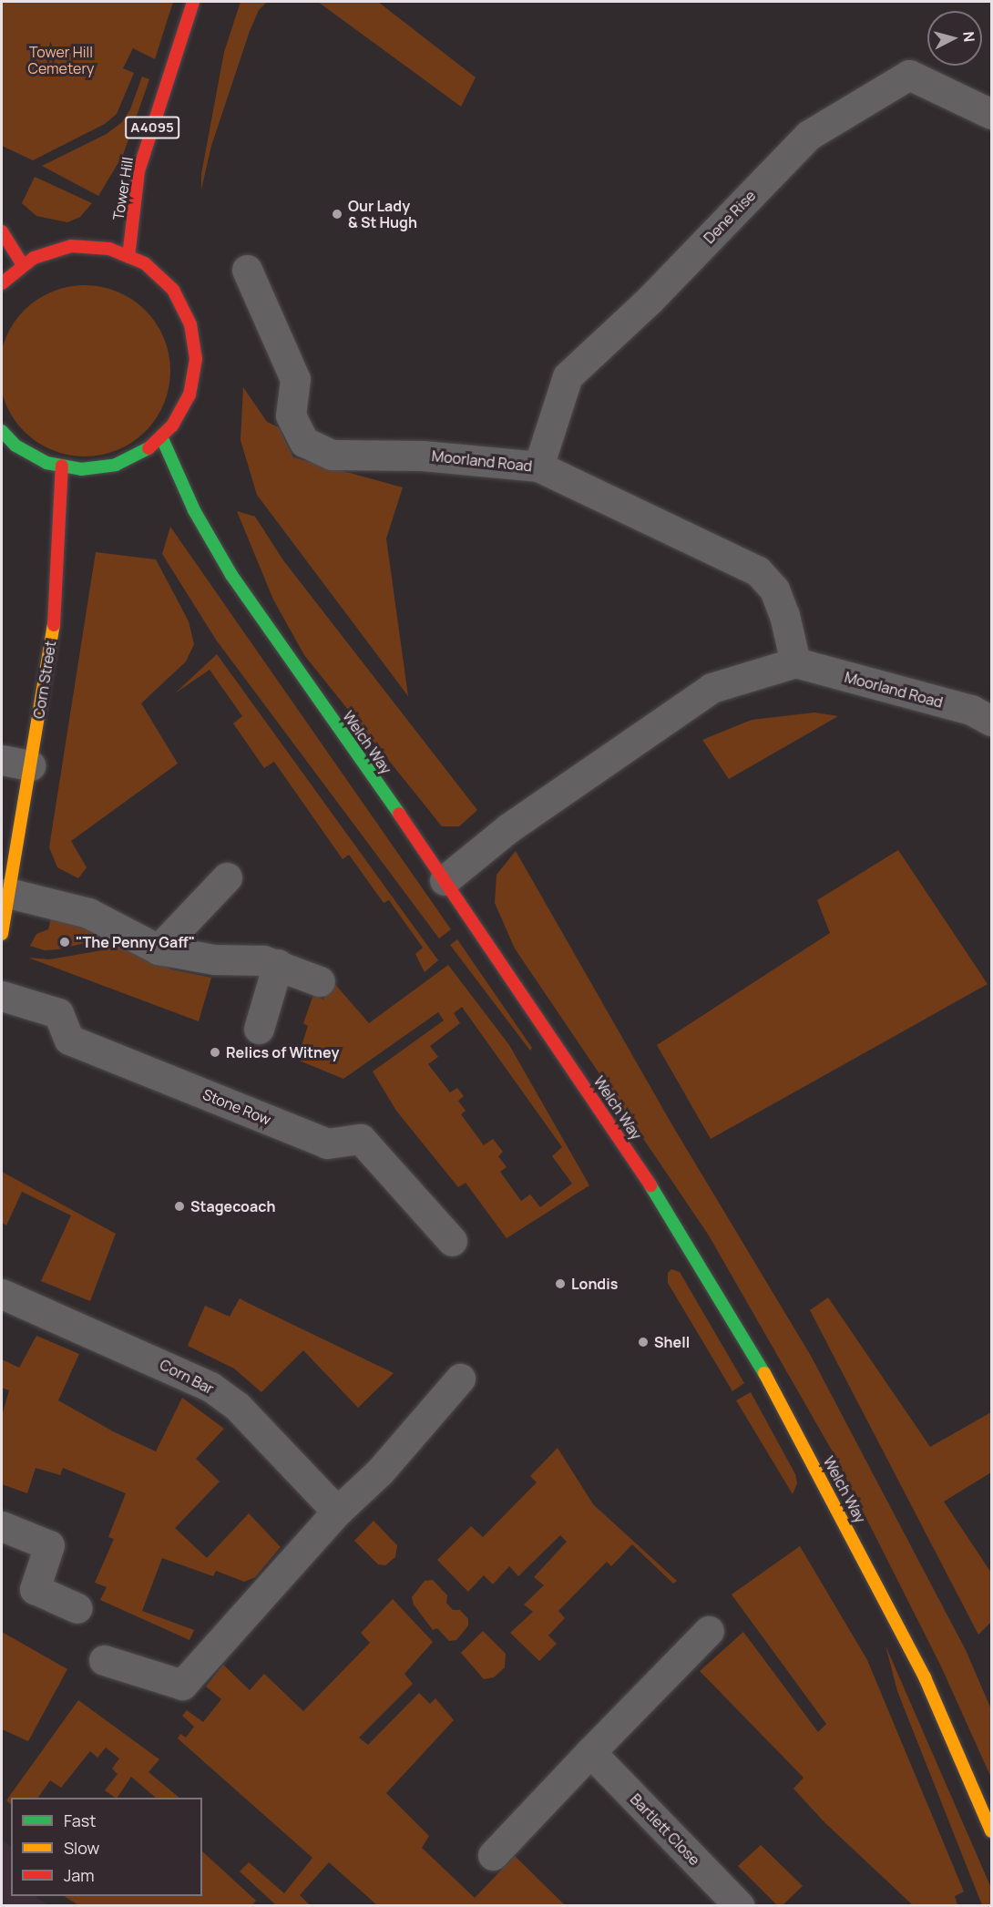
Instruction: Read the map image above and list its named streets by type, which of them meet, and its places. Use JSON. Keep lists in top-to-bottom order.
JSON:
{
  "streets": {
    "street": [
      "A4095",
      "Tower Hill",
      "Dene Rise",
      "Moorland Road",
      "Corn Street",
      "Welch Way",
      "Stone Row",
      "Corn Bar",
      "Bartlett Close"
    ]
  },
  "crossings": [
    ["Dene Rise", "Moorland Road"]
  ],
  "parks": ["Tower Hill Cemetery"],
  "places": [
    "Our Lady & St Hugh",
    "\"The Penny Gaff\"",
    "Relics of Witney",
    "Stagecoach",
    "Londis",
    "Shell"
  ],
  "legend": ["Fast", "Slow", "Jam"],
  "north": "right"
}
